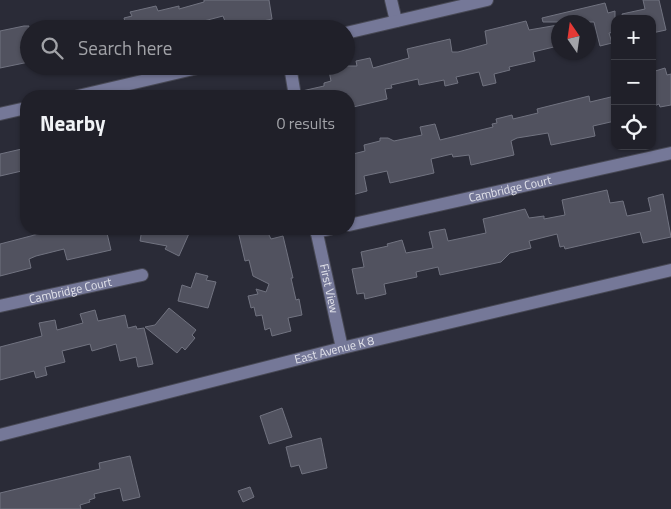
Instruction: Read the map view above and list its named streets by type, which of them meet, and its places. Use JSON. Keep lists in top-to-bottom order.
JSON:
{
  "streets": {
    "street": ["Cambridge Court", "First View", "East Avenue K 8"]
  },
  "crossings": [
    ["First View", "East Avenue K 8"]
  ],
  "north": "top",
  "page": {
    "map_buttons": ["+", "−"],
    "search": "Search here",
    "heading": ["Nearby", "0 results"]
  }
}
